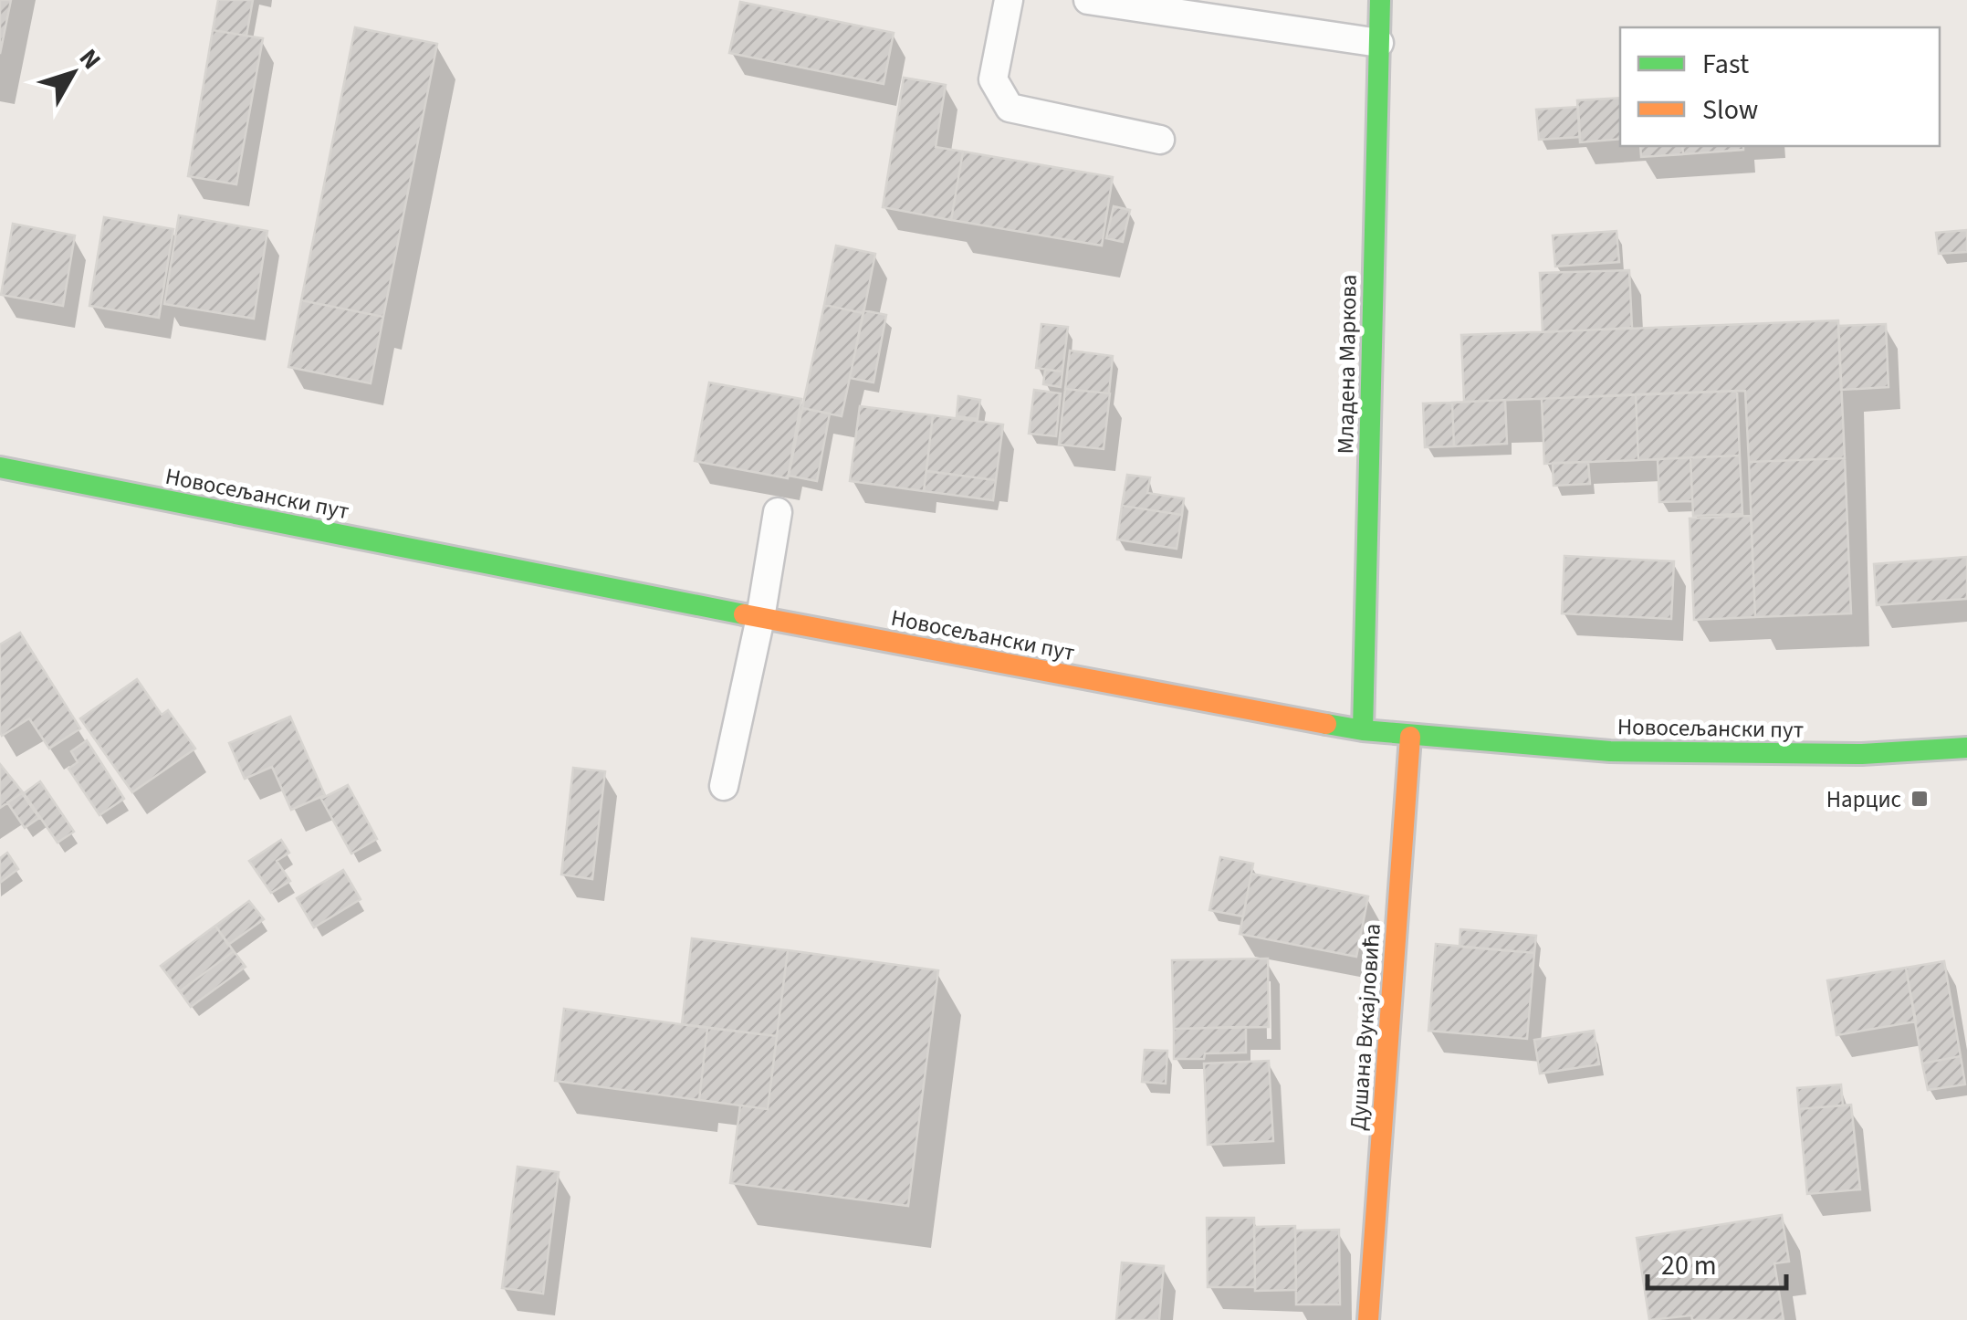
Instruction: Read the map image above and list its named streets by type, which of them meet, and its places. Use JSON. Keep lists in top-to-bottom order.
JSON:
{
  "streets": {
    "main road": ["Младена Маркова", "Новосељански пут", "Душана Вукајловића"]
  },
  "crossings": [
    ["Младена Маркова", "Новосељански пут"],
    ["Новосељански пут", "Душана Вукајловића"]
  ],
  "places": {
    "transit": ["Нарцис"]
  },
  "legend": ["Fast", "Slow"],
  "scale_bar": "20 m",
  "north": "top right"
}
